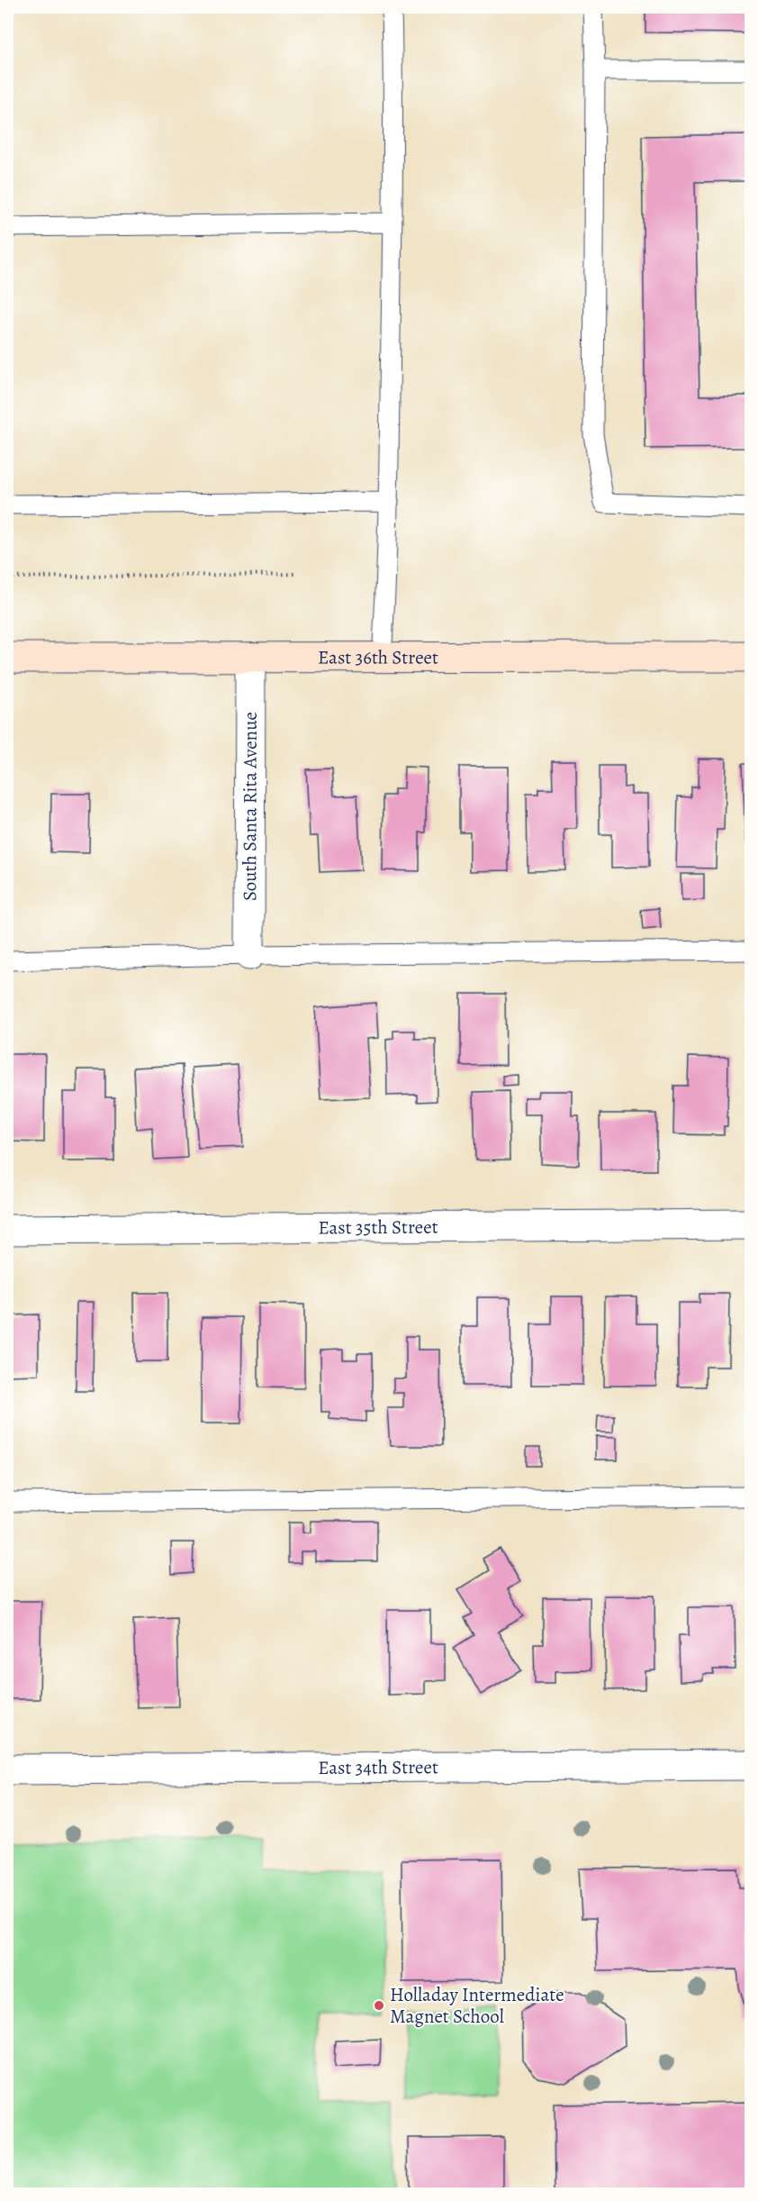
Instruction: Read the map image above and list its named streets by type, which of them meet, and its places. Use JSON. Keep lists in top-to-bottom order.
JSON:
{
  "streets": {
    "main road": ["East 36th Street"],
    "street": ["South Santa Rita Avenue", "East 35th Street", "East 34th Street"]
  },
  "crossings": [
    ["East 36th Street", "South Santa Rita Avenue"]
  ],
  "places": ["Holladay Intermediate Magnet School"]
}
